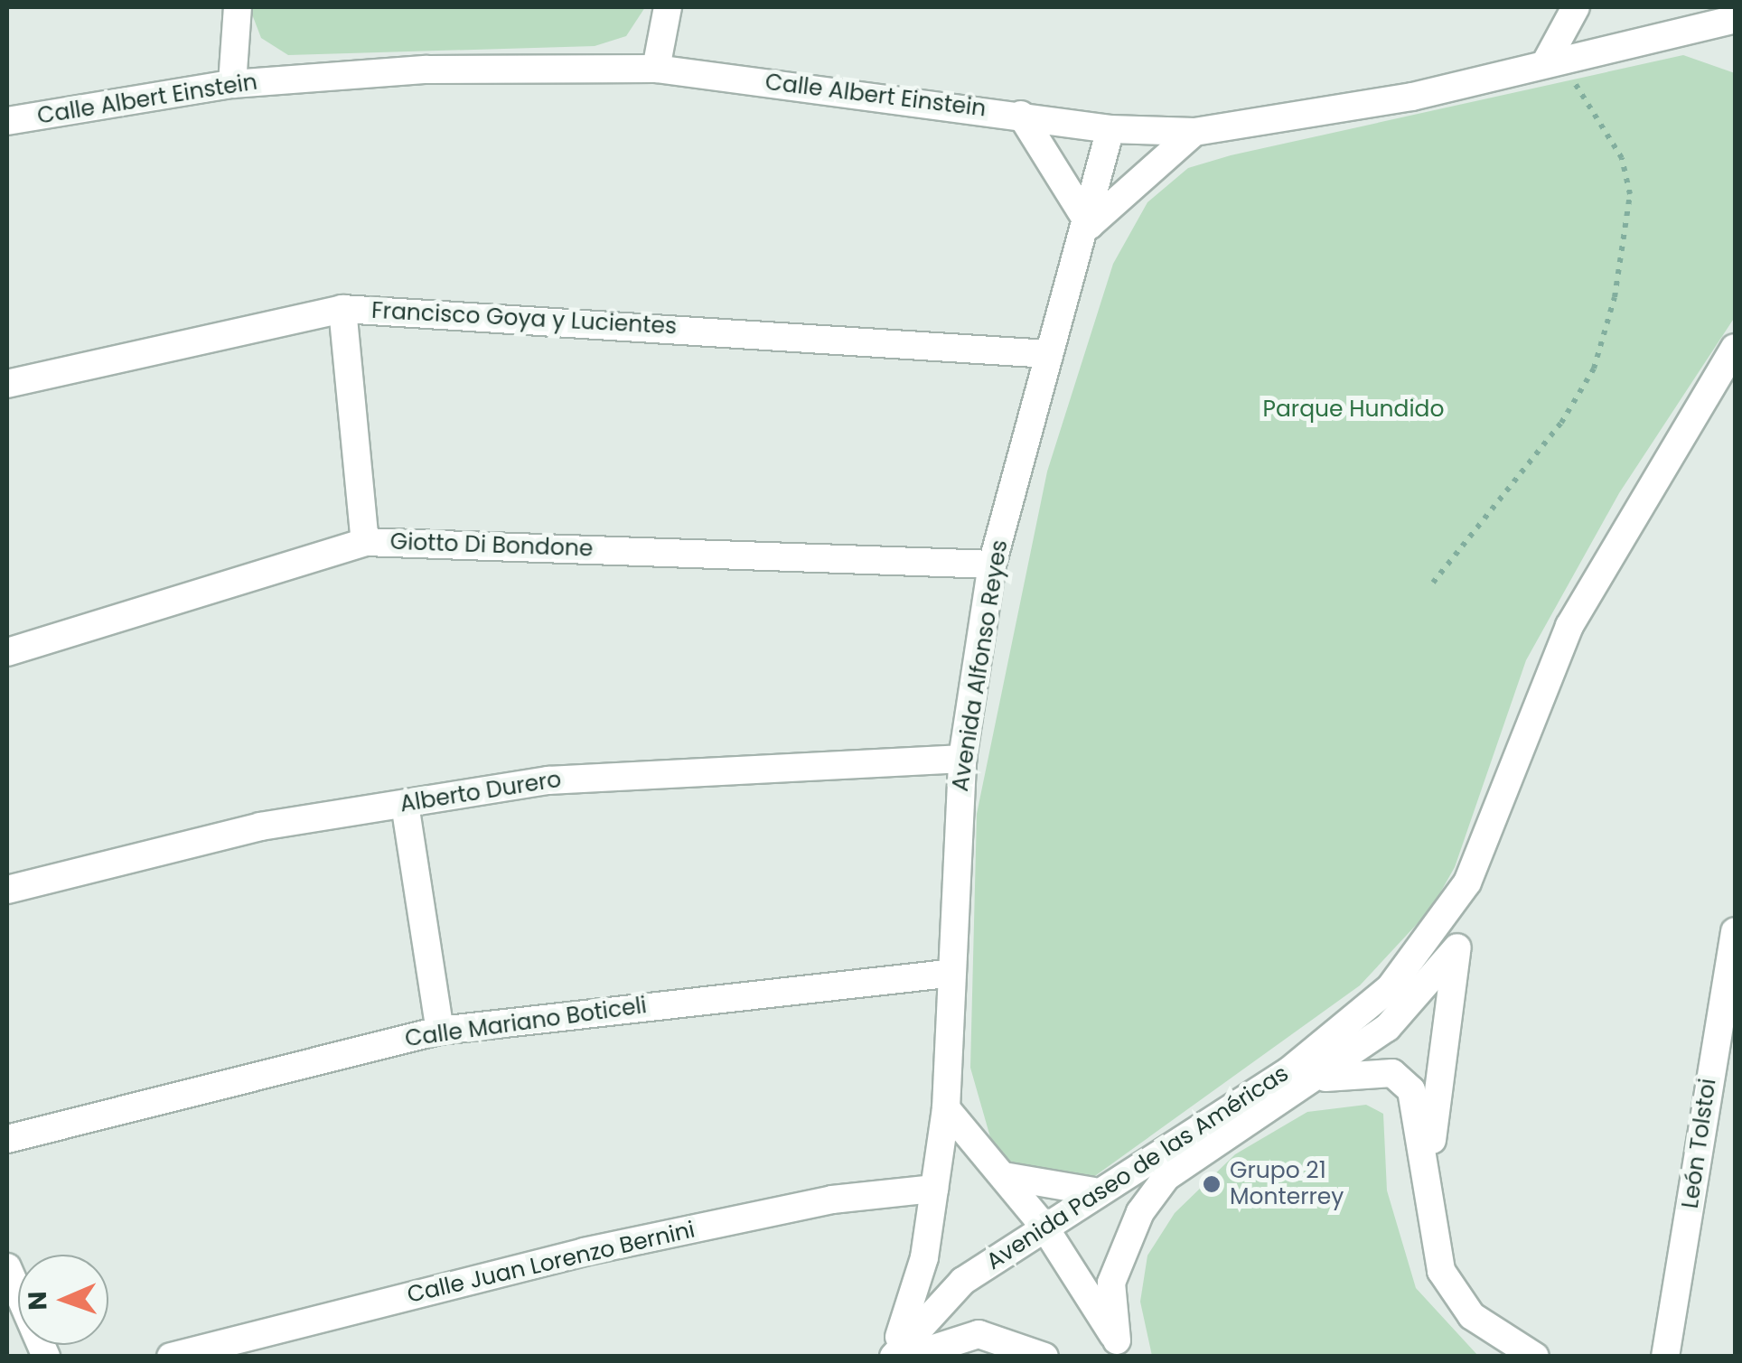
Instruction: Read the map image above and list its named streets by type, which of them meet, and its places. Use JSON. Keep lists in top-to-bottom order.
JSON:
{
  "streets": {
    "street": [
      "Calle Albert Einstein",
      "Francisco Goya y Lucientes",
      "Giotto Di Bondone",
      "Avenida Alfonso Reyes",
      "Alberto Durero",
      "Calle Mariano Boticeli",
      "León Tolstoi",
      "Avenida Paseo de las Américas",
      "Calle Juan Lorenzo Bernini"
    ]
  },
  "crossings": [
    ["Calle Albert Einstein", "Avenida Alfonso Reyes"],
    ["Francisco Goya y Lucientes", "Avenida Alfonso Reyes"],
    ["Giotto Di Bondone", "Avenida Alfonso Reyes"],
    ["Avenida Alfonso Reyes", "Alberto Durero"],
    ["Avenida Alfonso Reyes", "Calle Mariano Boticeli"],
    ["Avenida Alfonso Reyes", "Avenida Paseo de las Américas"],
    ["Avenida Alfonso Reyes", "Calle Juan Lorenzo Bernini"]
  ],
  "parks": ["Parque Hundido"],
  "places": ["Grupo 21 Monterrey"],
  "north": "left"
}
